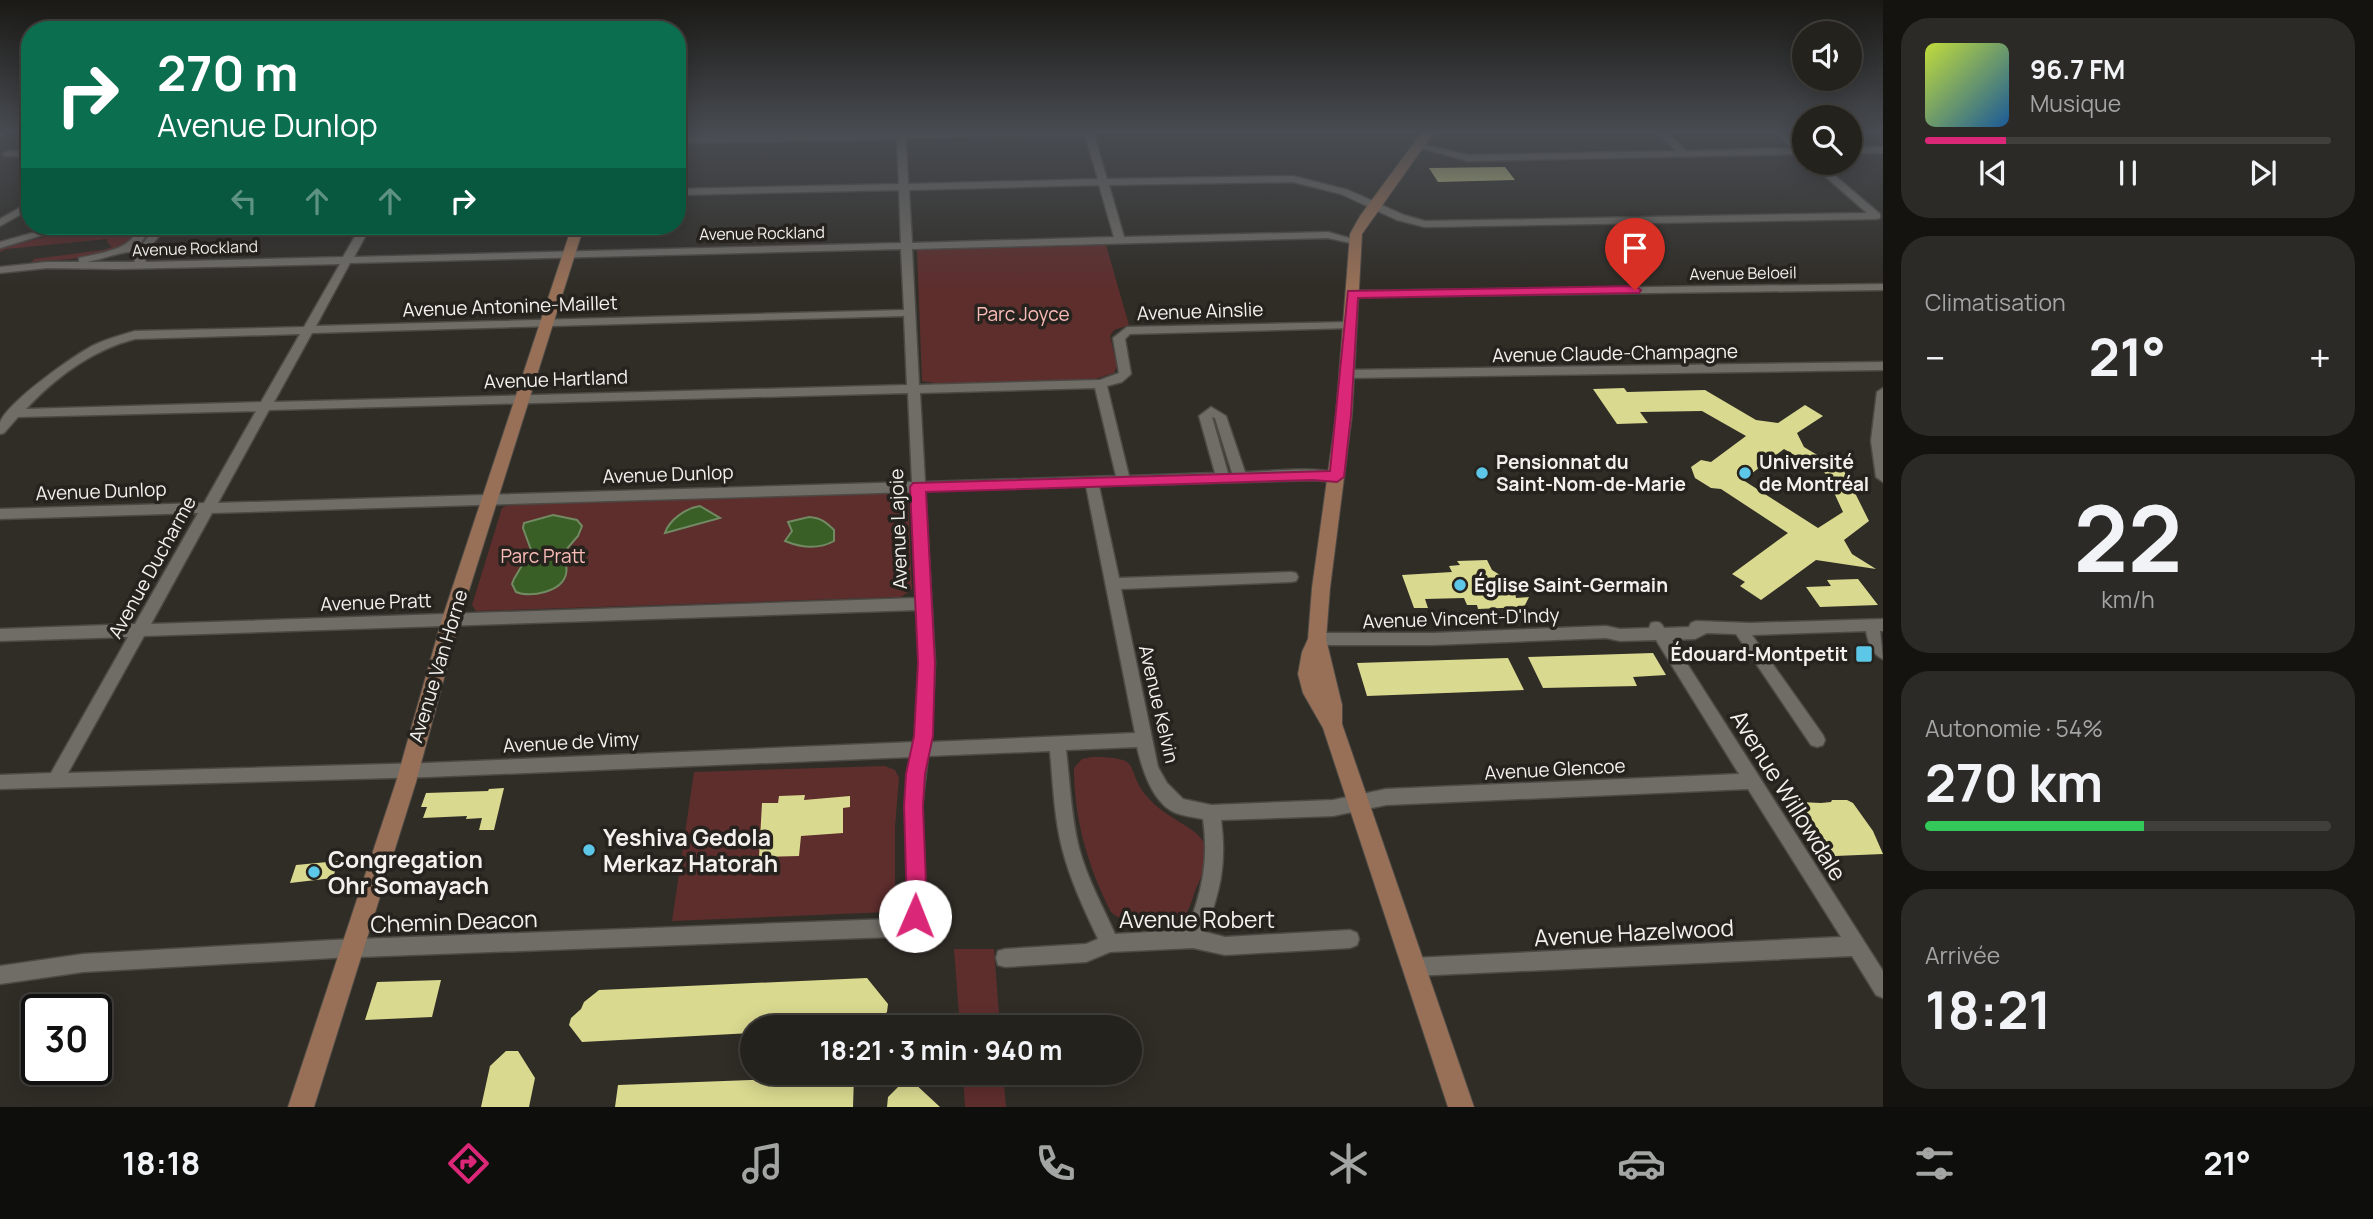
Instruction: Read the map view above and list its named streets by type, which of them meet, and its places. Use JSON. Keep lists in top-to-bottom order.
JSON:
{
  "streets": {
    "main road": ["Avenue Van Horne"],
    "street": [
      "Avenue Rockland",
      "Avenue Beloeil",
      "Avenue Antonine-Maillet",
      "Avenue Ainslie",
      "Avenue Claude-Champagne",
      "Avenue Hartland",
      "Avenue Dunlop",
      "Avenue Lajoie",
      "Avenue Ducharme",
      "Avenue Pratt",
      "Avenue Vincent-D'Indy",
      "Avenue Kelvin",
      "Avenue de Vimy",
      "Avenue Glencoe",
      "Avenue Willowdale",
      "Avenue Robert",
      "Chemin Deacon",
      "Avenue Hazelwood"
    ]
  },
  "crossings": [
    ["Avenue Rockland", "Avenue Lajoie"],
    ["Avenue Rockland", "Avenue Ducharme"],
    ["Avenue Rockland", "Avenue Van Horne"],
    ["Avenue Antonine-Maillet", "Avenue Hartland"],
    ["Avenue Antonine-Maillet", "Avenue Lajoie"],
    ["Avenue Antonine-Maillet", "Avenue Ducharme"],
    ["Avenue Antonine-Maillet", "Avenue Van Horne"],
    ["Avenue Ainslie", "Avenue Hartland"],
    ["Avenue Hartland", "Avenue Lajoie"],
    ["Avenue Hartland", "Avenue Ducharme"],
    ["Avenue Hartland", "Avenue Van Horne"],
    ["Avenue Dunlop", "Avenue Lajoie"],
    ["Avenue Dunlop", "Avenue Ducharme"],
    ["Avenue Dunlop", "Avenue Van Horne"],
    ["Avenue Dunlop", "Avenue Kelvin"],
    ["Avenue Lajoie", "Avenue Pratt"],
    ["Avenue Lajoie", "Avenue de Vimy"],
    ["Avenue Lajoie", "Chemin Deacon"],
    ["Avenue Ducharme", "Avenue Pratt"],
    ["Avenue Ducharme", "Avenue de Vimy"],
    ["Avenue Pratt", "Avenue Van Horne"],
    ["Avenue Vincent-D'Indy", "Avenue Willowdale"],
    ["Avenue Van Horne", "Avenue de Vimy"],
    ["Avenue Van Horne", "Chemin Deacon"],
    ["Avenue Kelvin", "Avenue de Vimy"],
    ["Avenue Glencoe", "Avenue Willowdale"],
    ["Avenue Willowdale", "Avenue Hazelwood"]
  ],
  "parks": ["Parc Joyce", "Parc Pratt"],
  "places": {
    "other": [
      "Pensionnat du Saint-Nom-de-Marie",
      "Université de Montréal",
      "Église Saint-Germain",
      "Yeshiva Gedola Merkaz Hatorah",
      "Congregation Ohr Somayach"
    ],
    "transit": ["Édouard-Montpetit"]
  },
  "page": {
    "turn": ["270 m", "Avenue Dunlop"],
    "song": ["96.7 FM", "Musique"],
    "tile": [
      "Climatisation",
      ["22", "km/h"],
      ["Autonomie · 54%", "270 km"],
      ["Arrivée", "18:21"]
    ],
    "heat": ["−", "21°", "+"],
    "limit": "30",
    "trip": "18:21 · 3 min · 940 m",
    "tabs": ["18:18", "21°"]
  }
}
